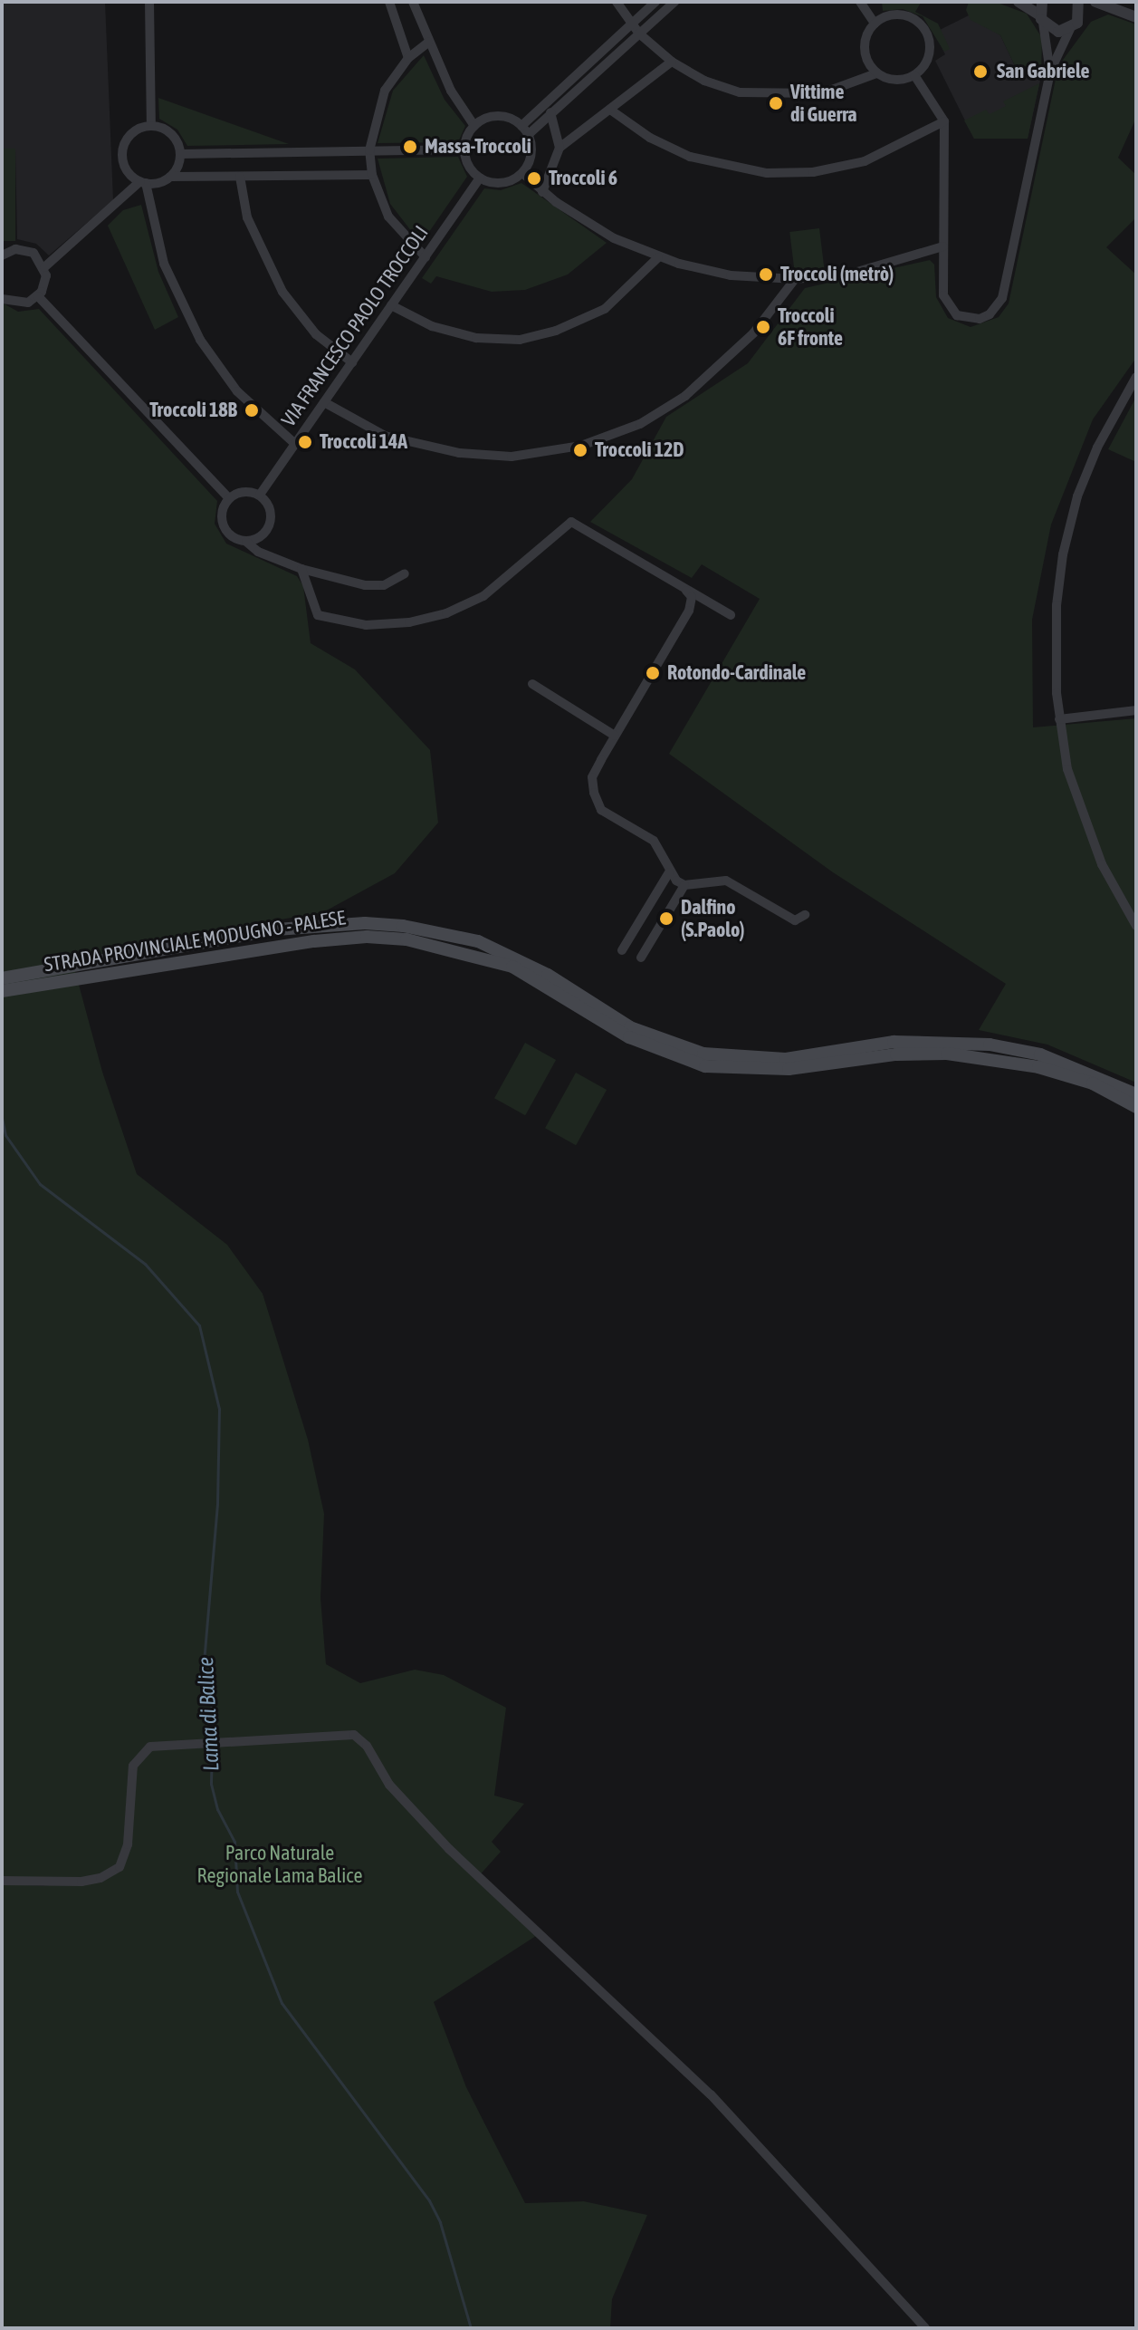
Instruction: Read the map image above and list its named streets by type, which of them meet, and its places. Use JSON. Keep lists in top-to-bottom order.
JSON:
{
  "streets": {
    "main road": ["STRADA PROVINCIALE MODUGNO - PALESE"],
    "street": ["VIA FRANCESCO PAOLO TROCCOLI"]
  },
  "water": ["Lama di Balice"],
  "parks": ["Parco Naturale Regionale Lama Balice"],
  "places": [
    "San Gabriele",
    "Vittime di Guerra",
    "Massa-Troccoli",
    "Troccoli 6",
    "Troccoli (metrò)",
    "Troccoli 6F fronte",
    "Troccoli 18B",
    "Troccoli 14A",
    "Troccoli 12D",
    "Rotondo-Cardinale",
    "Dalfino (S.Paolo)"
  ]
}
